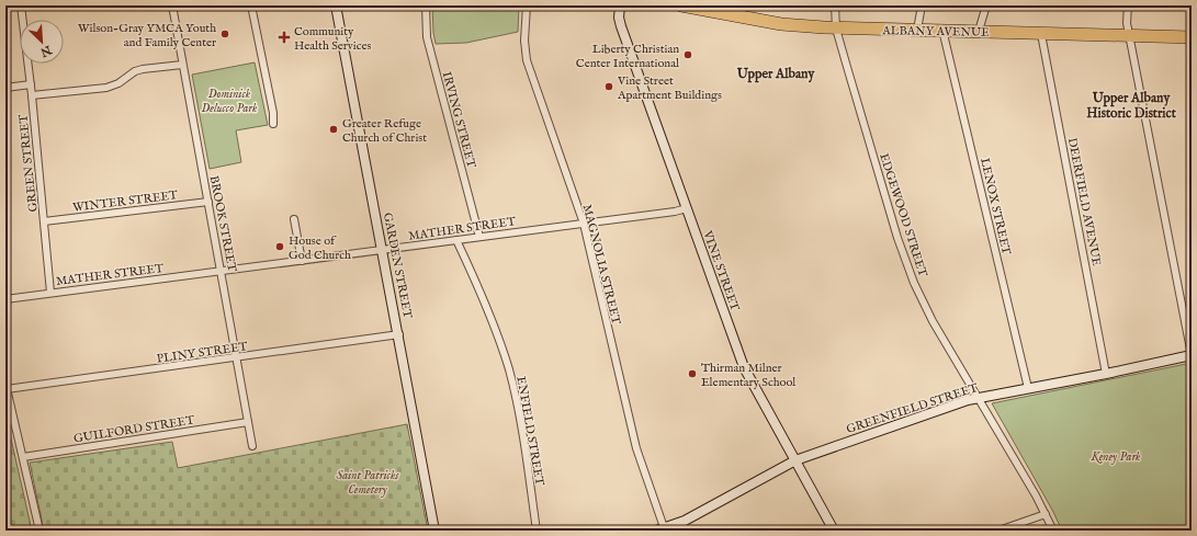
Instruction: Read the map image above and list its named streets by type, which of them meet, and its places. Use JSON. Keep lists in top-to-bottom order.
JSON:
{
  "streets": {
    "highway": ["ALBANY AVENUE"],
    "street": [
      "IRVING STREET",
      "GREEN STREET",
      "WINTER STREET",
      "DEERFIELD AVENUE",
      "LENOX STREET",
      "EDGEWOOD STREET",
      "BROOK STREET",
      "MATHER STREET",
      "MAGNOLIA STREET",
      "GARDEN STREET",
      "VINE STREET",
      "PLINY STREET",
      "GREENFIELD STREET",
      "GUILFORD STREET",
      "ENFIELD STREET"
    ]
  },
  "crossings": [
    ["ALBANY AVENUE", "DEERFIELD AVENUE"],
    ["ALBANY AVENUE", "LENOX STREET"],
    ["ALBANY AVENUE", "EDGEWOOD STREET"],
    ["IRVING STREET", "MATHER STREET"],
    ["GREEN STREET", "WINTER STREET"],
    ["GREEN STREET", "MATHER STREET"],
    ["WINTER STREET", "BROOK STREET"],
    ["DEERFIELD AVENUE", "GREENFIELD STREET"],
    ["LENOX STREET", "GREENFIELD STREET"],
    ["EDGEWOOD STREET", "GREENFIELD STREET"],
    ["BROOK STREET", "MATHER STREET"],
    ["BROOK STREET", "PLINY STREET"],
    ["BROOK STREET", "GUILFORD STREET"],
    ["MATHER STREET", "MAGNOLIA STREET"],
    ["MATHER STREET", "GARDEN STREET"],
    ["MATHER STREET", "VINE STREET"],
    ["MATHER STREET", "ENFIELD STREET"],
    ["MAGNOLIA STREET", "GREENFIELD STREET"],
    ["GARDEN STREET", "PLINY STREET"],
    ["VINE STREET", "GREENFIELD STREET"]
  ],
  "districts": ["Upper Albany", "Upper Albany Historic District"],
  "parks": ["Dominick Delucco Park", "Keney Park", "Saint Patricks Cemetery"],
  "places": {
    "other": [
      "Wilson-Gray YMCA Youth and Family Center",
      "Liberty Christian Center International",
      "Vine Street Apartment Buildings",
      "Greater Refuge Church of Christ",
      "House of God Church",
      "Thirman Milner Elementary School"
    ],
    "health": ["Community Health Services"]
  },
  "north": "bottom right"
}
